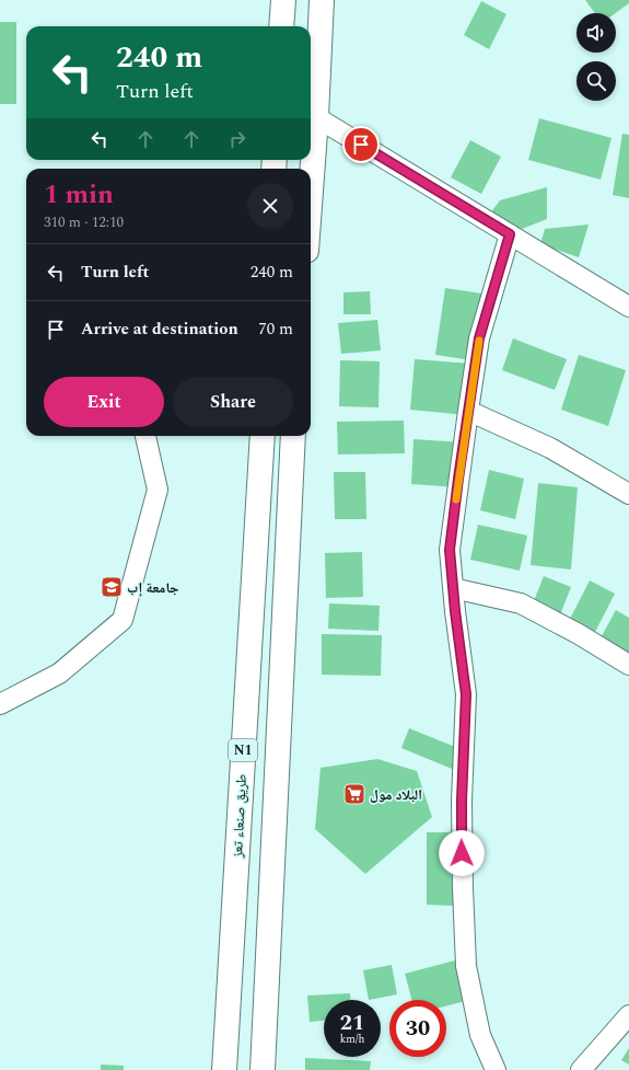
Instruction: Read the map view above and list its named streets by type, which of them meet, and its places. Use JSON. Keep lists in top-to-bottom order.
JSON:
{
  "streets": {
    "highway": ["N1", "طريق صنعاء تعز"]
  },
  "places": {
    "school or university": ["جامعة إب"],
    "supermarket": ["البلاد مول"]
  },
  "page": {
    "turn": ["240 m", "Turn left"],
    "heading": ["1 min", "310 m · 12:10"],
    "list": [
      {
        "name": "Turn left",
        "value": "240 m"
      },
      {
        "name": "Arrive at destination",
        "value": "70 m"
      }
    ],
    "buttons": ["Exit", "Share"],
    "speed": "21 km/h",
    "limit": "30"
  }
}
